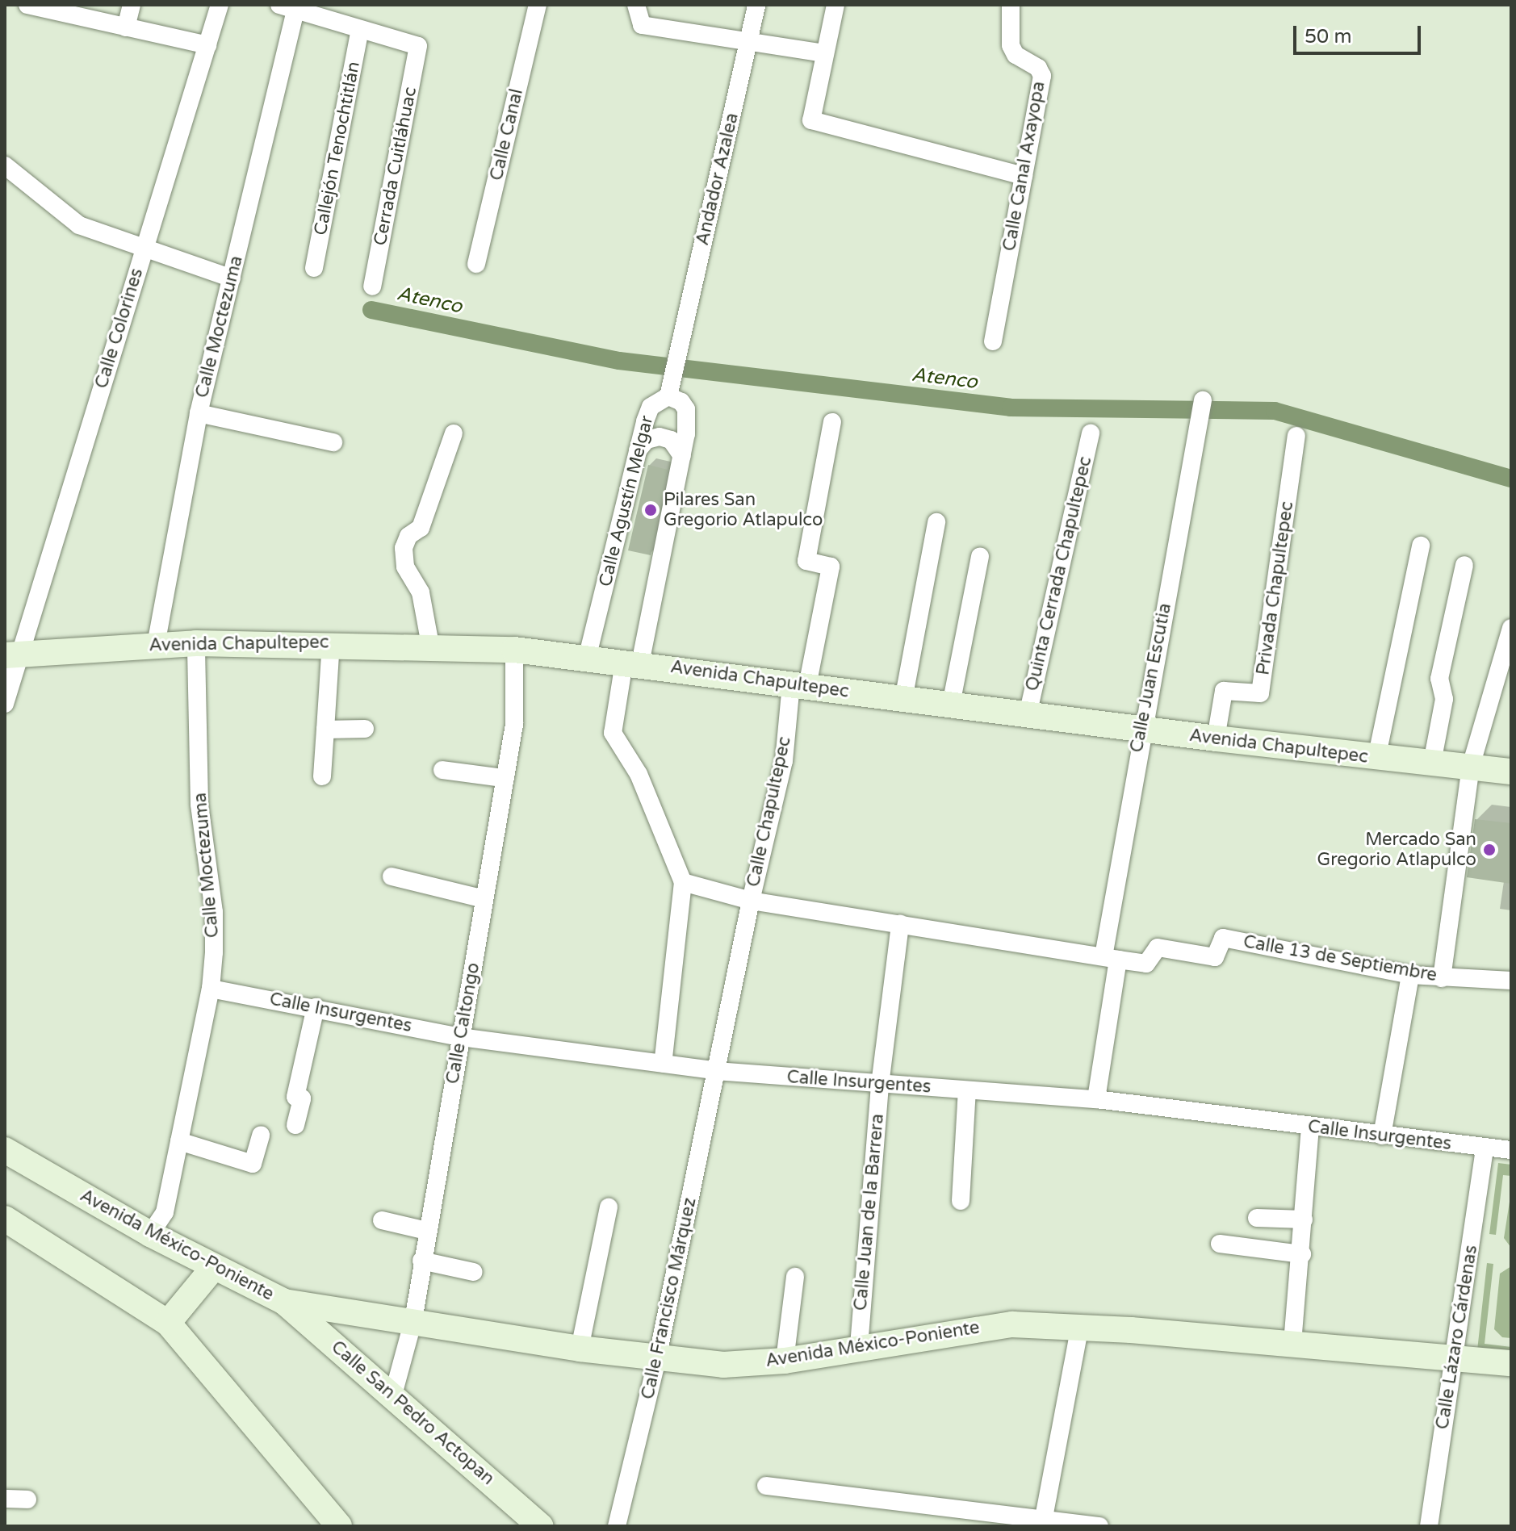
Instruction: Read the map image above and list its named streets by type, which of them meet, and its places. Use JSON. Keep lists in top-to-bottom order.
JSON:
{
  "streets": {
    "main road": ["Avenida Chapultepec", "Avenida México-Poniente", "Calle San Pedro Actopan"],
    "street": [
      "Calle Canal",
      "Callejón Tenochtitlán",
      "Cerrada Cuitláhuac",
      "Calle Canal Axayopa",
      "Andador Azalea",
      "Calle Moctezuma",
      "Calle Colorines",
      "Calle Agustín Melgar",
      "Quinta Cerrada Chapultepec",
      "Privada Chapultepec",
      "Calle Juan Escutia",
      "Calle Chapultepec",
      "Calle 13 de Septiembre",
      "Calle Insurgentes",
      "Calle Caltongo",
      "Calle Juan de la Barrera",
      "Calle Francisco Márquez",
      "Calle Lázaro Cárdenas"
    ]
  },
  "crossings": [
    ["Callejón Tenochtitlán", "Cerrada Cuitláhuac"],
    ["Andador Azalea", "Calle Agustín Melgar"],
    ["Calle Moctezuma", "Avenida Chapultepec"],
    ["Calle Moctezuma", "Calle Insurgentes"],
    ["Calle Moctezuma", "Avenida México-Poniente"],
    ["Calle Colorines", "Avenida Chapultepec"],
    ["Calle Agustín Melgar", "Avenida Chapultepec"],
    ["Quinta Cerrada Chapultepec", "Avenida Chapultepec"],
    ["Privada Chapultepec", "Avenida Chapultepec"],
    ["Avenida Chapultepec", "Calle Juan Escutia"],
    ["Avenida Chapultepec", "Calle Chapultepec"],
    ["Avenida Chapultepec", "Calle Caltongo"],
    ["Calle Juan Escutia", "Calle 13 de Septiembre"],
    ["Calle Chapultepec", "Calle 13 de Septiembre"],
    ["Calle 13 de Septiembre", "Calle Juan de la Barrera"],
    ["Calle Insurgentes", "Calle Caltongo"],
    ["Calle Insurgentes", "Calle Juan de la Barrera"],
    ["Calle Insurgentes", "Calle Francisco Márquez"],
    ["Calle Insurgentes", "Calle Lázaro Cárdenas"],
    ["Calle Caltongo", "Avenida México-Poniente"],
    ["Calle Caltongo", "Calle San Pedro Actopan"],
    ["Calle Juan de la Barrera", "Avenida México-Poniente"],
    ["Avenida México-Poniente", "Calle Francisco Márquez"],
    ["Avenida México-Poniente", "Calle Lázaro Cárdenas"],
    ["Avenida México-Poniente", "Calle San Pedro Actopan"]
  ],
  "water": ["Atenco"],
  "places": ["Pilares San Gregorio Atlapulco", "Mercado San Gregorio Atlapulco"],
  "scale_bar": "50 m"
}
